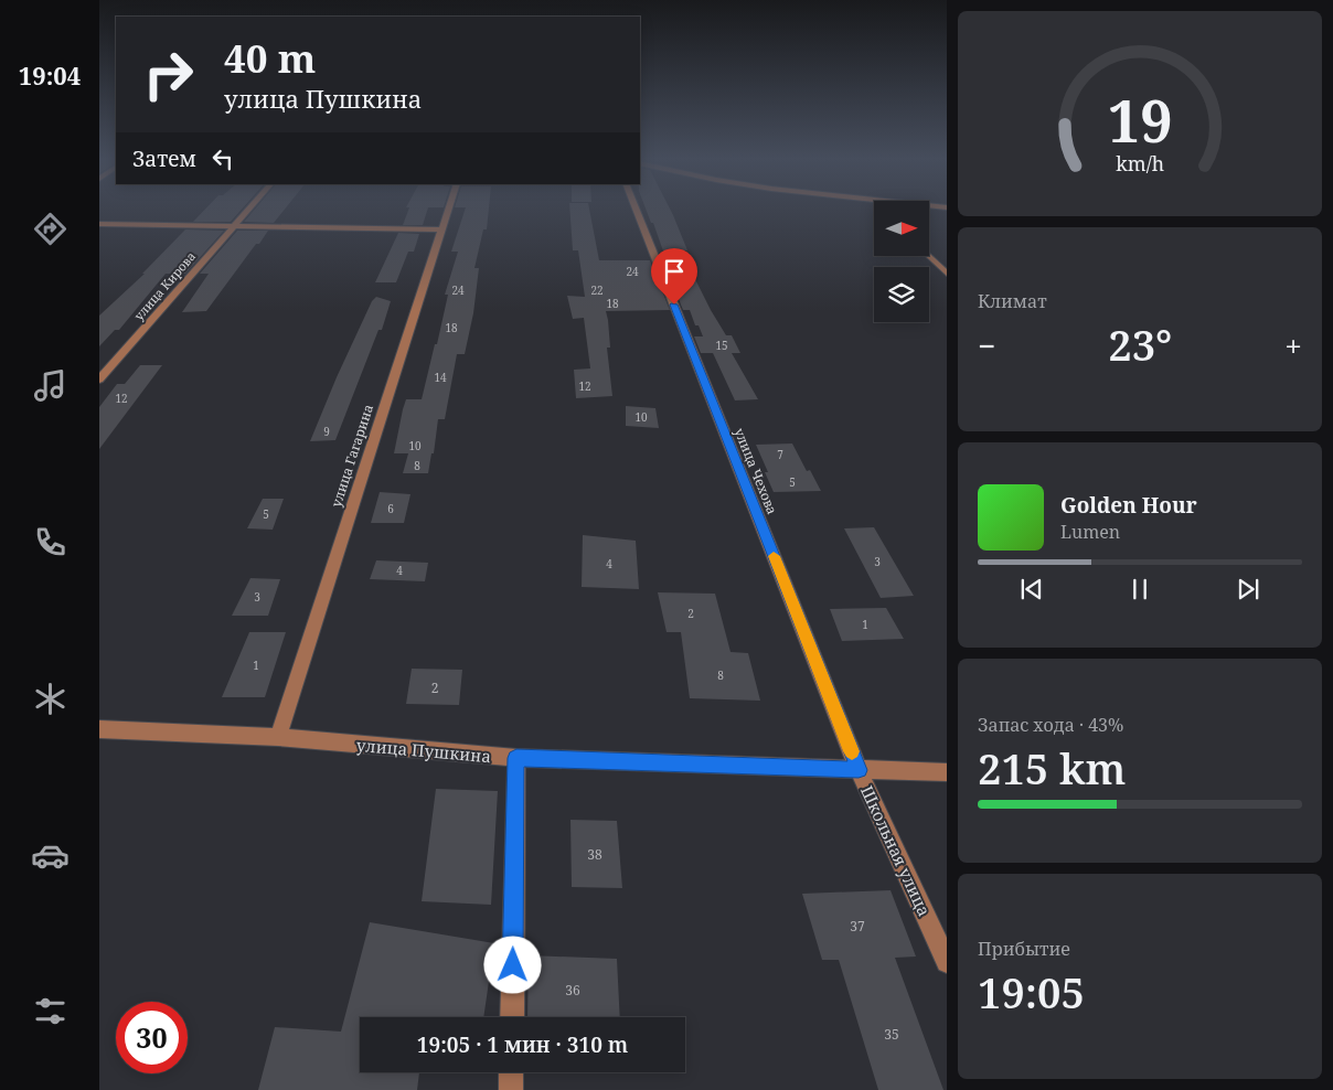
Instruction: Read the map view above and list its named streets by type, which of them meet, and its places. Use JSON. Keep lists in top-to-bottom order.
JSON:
{
  "streets": {
    "street": [
      "улица Кирова",
      "улица Гагарина",
      "улица Чехова",
      "улица Пушкина",
      "Школьная улица"
    ]
  },
  "crossings": [
    ["улица Гагарина", "улица Пушкина"],
    ["улица Чехова", "улица Пушкина"],
    ["улица Чехова", "Школьная улица"],
    ["улица Пушкина", "Школьная улица"]
  ],
  "house_numbers": [
    "24",
    "24",
    "22",
    "18",
    "18",
    "15",
    "14",
    "12",
    "12",
    "10",
    "9",
    "10",
    "7",
    "8",
    "5",
    "6",
    "5",
    "3",
    "4",
    "4",
    "3",
    "2",
    "1",
    "1",
    "8",
    "2",
    "38",
    "37",
    "36",
    "35"
  ],
  "north": "right",
  "page": {
    "tabs": "19:04",
    "turn": ["40 m", "улица Пушкина"],
    "then": "Затем",
    "tile": [
      "Климат",
      ["Запас хода · 43%", "215 km"],
      ["Прибытие", "19:05"]
    ],
    "heat": ["−", "23°", "+"],
    "song": ["Golden Hour", "Lumen"],
    "limit": "30",
    "trip": "19:05 · 1 мин · 310 m",
    "gauge": ["19", "km/h"]
  }
}
